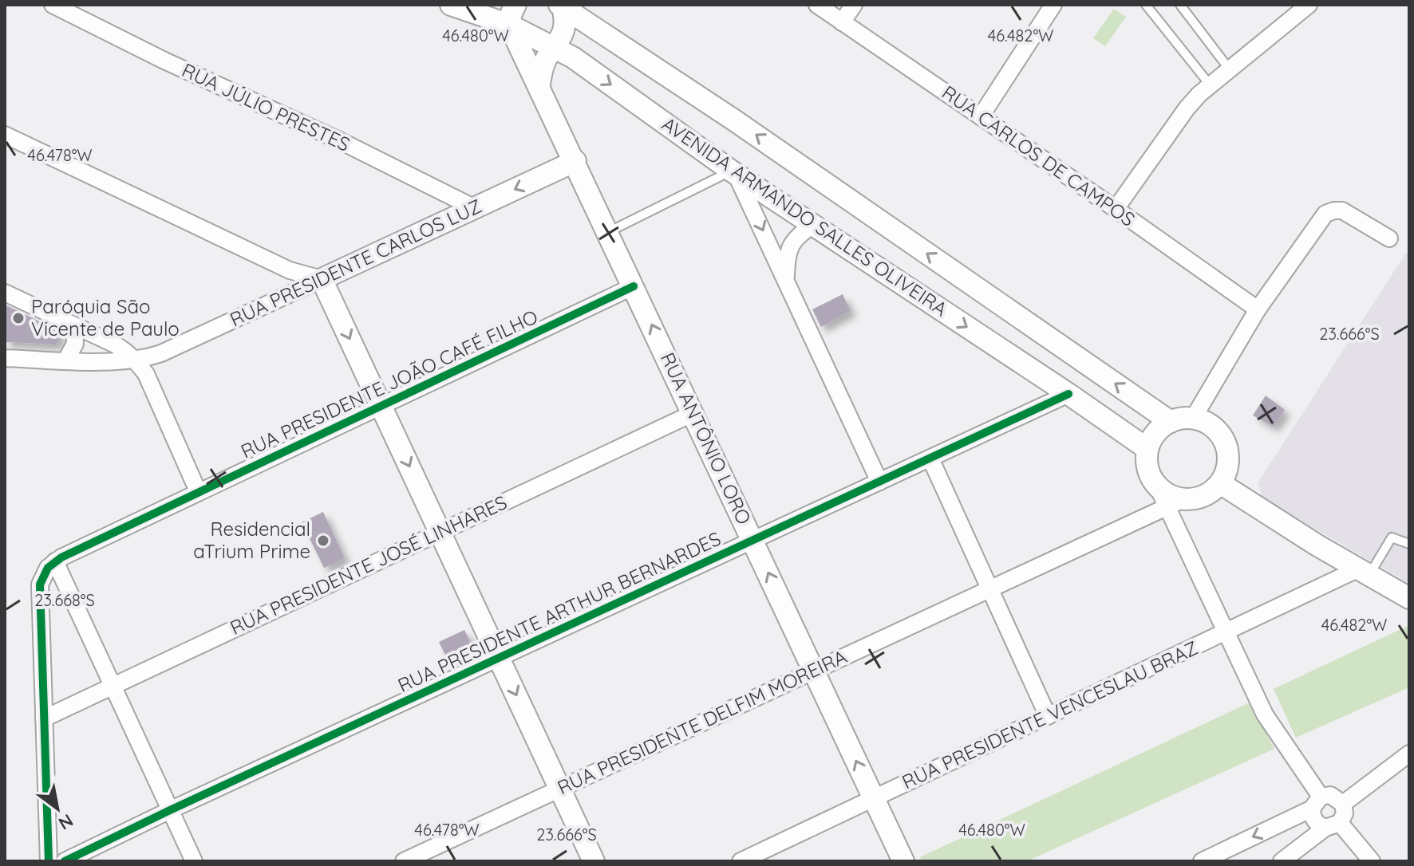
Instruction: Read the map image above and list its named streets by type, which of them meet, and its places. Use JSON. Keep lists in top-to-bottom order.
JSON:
{
  "streets": {
    "street": [
      "RUA JÚLIO PRESTES",
      "RUA CARLOS DE CAMPOS",
      "AVENIDA ARMANDO SALLES OLIVEIRA",
      "RUA PRESIDENTE CARLOS LUZ",
      "RUA PRESIDENTE JOÃO CAFÉ FILHO",
      "RUA ANTÔNIO LORO",
      "RUA PRESIDENTE JOSÉ LINHARES",
      "RUA PRESIDENTE ARTHUR BERNARDES",
      "RUA PRESIDENTE VENCESLAU BRAZ",
      "RUA PRESIDENTE DELFIM MOREIRA"
    ]
  },
  "crossings": [
    ["RUA JÚLIO PRESTES", "RUA PRESIDENTE CARLOS LUZ"],
    ["AVENIDA ARMANDO SALLES OLIVEIRA", "RUA ANTÔNIO LORO"],
    ["AVENIDA ARMANDO SALLES OLIVEIRA", "RUA PRESIDENTE ARTHUR BERNARDES"],
    ["AVENIDA ARMANDO SALLES OLIVEIRA", "RUA PRESIDENTE DELFIM MOREIRA"],
    ["RUA PRESIDENTE CARLOS LUZ", "RUA ANTÔNIO LORO"],
    ["RUA PRESIDENTE JOÃO CAFÉ FILHO", "RUA ANTÔNIO LORO"],
    ["RUA ANTÔNIO LORO", "RUA PRESIDENTE JOSÉ LINHARES"],
    ["RUA ANTÔNIO LORO", "RUA PRESIDENTE ARTHUR BERNARDES"],
    ["RUA ANTÔNIO LORO", "RUA PRESIDENTE VENCESLAU BRAZ"],
    ["RUA ANTÔNIO LORO", "RUA PRESIDENTE DELFIM MOREIRA"]
  ],
  "places": ["Paróquia São Vicente de Paulo", "Residencial aTrium Prime"],
  "north": "bottom right",
  "coordinates": [
    "46.480°W",
    "46.482°W",
    "46.478°W",
    "23.666°S",
    "23.668°S"
  ]
}
